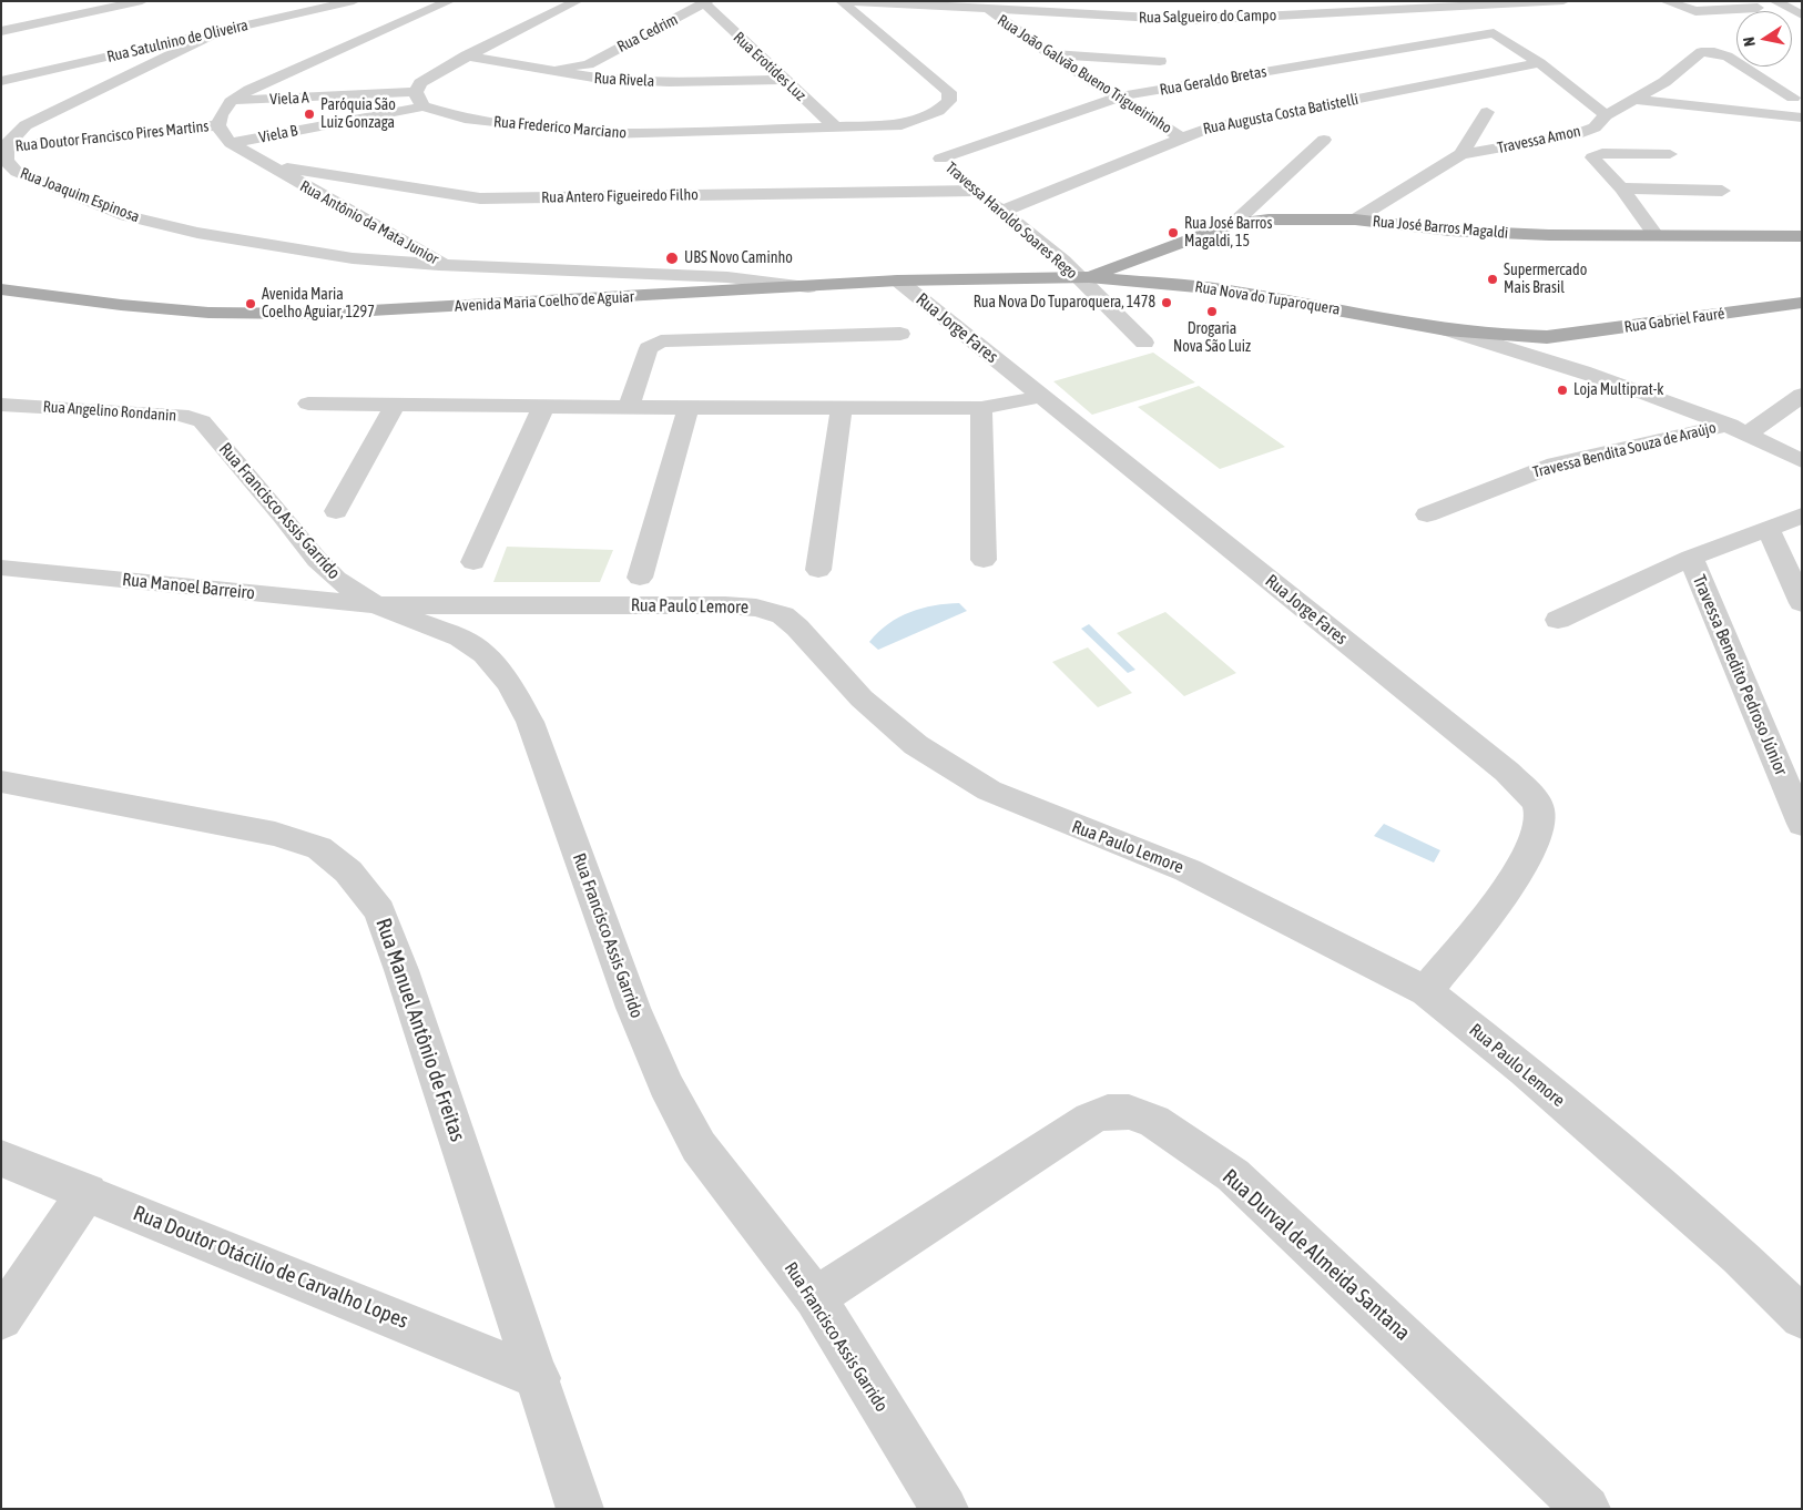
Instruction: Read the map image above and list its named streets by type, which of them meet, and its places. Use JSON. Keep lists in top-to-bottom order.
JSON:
{
  "streets": {
    "main road": [
      "Rua José Barros Magaldi",
      "Rua Nova do Tuparoquera",
      "Avenida Maria Coelho de Aguiar",
      "Rua Gabriel Fauré"
    ],
    "street": [
      "Rua Salgueiro do Campo",
      "Rua Cedrim",
      "Rua Satulnino de Oliveira",
      "Rua Erotides Luz",
      "Rua João Galvão Bueno Trigueirinho",
      "Rua Rivela",
      "Rua Geraldo Bretas",
      "Viela A",
      "Rua Augusta Costa Batistelli",
      "Rua Frederico Marciano",
      "Viela B",
      "Rua Doutor Francisco Pires Martins",
      "Travessa Amon",
      "Rua Joaquim Espinosa",
      "Rua Antero Figueiredo Filho",
      "Travessa Haroldo Soares Rego",
      "Rua Antônio da Mata Junior",
      "Rua Jorge Fares",
      "Rua Angelino Rondanin",
      "Travessa Bendita Souza de Araújo",
      "Rua Francisco Assis Garrido",
      "Rua Manoel Barreiro",
      "Rua Paulo Lemore",
      "Travessa Benedito Pedroso Júnior",
      "Rua Manuel Antônio de Freitas",
      "Rua Durval de Almeida Santana",
      "Rua Doutor Otácilio de Carvalho Lopes"
    ]
  },
  "crossings": [
    ["Rua Salgueiro do Campo", "Rua João Galvão Bueno Trigueirinho"],
    ["Rua Cedrim", "Rua Erotides Luz"],
    ["Rua Cedrim", "Rua Rivela"],
    ["Rua Satulnino de Oliveira", "Rua Joaquim Espinosa"],
    ["Rua Erotides Luz", "Rua Rivela"],
    ["Rua Erotides Luz", "Rua Frederico Marciano"],
    ["Rua João Galvão Bueno Trigueirinho", "Rua Geraldo Bretas"],
    ["Rua João Galvão Bueno Trigueirinho", "Rua Augusta Costa Batistelli"],
    ["Rua Geraldo Bretas", "Travessa Amon"],
    ["Rua Geraldo Bretas", "Travessa Haroldo Soares Rego"],
    ["Viela A", "Rua Frederico Marciano"],
    ["Viela A", "Viela B"],
    ["Rua Augusta Costa Batistelli", "Travessa Amon"],
    ["Rua Augusta Costa Batistelli", "Travessa Haroldo Soares Rego"],
    ["Rua Frederico Marciano", "Viela B"],
    ["Rua Frederico Marciano", "Travessa Haroldo Soares Rego"],
    ["Viela B", "Rua Antônio da Mata Junior"],
    ["Rua Doutor Francisco Pires Martins", "Rua Joaquim Espinosa"],
    ["Rua Doutor Francisco Pires Martins", "Rua Antônio da Mata Junior"],
    ["Rua Joaquim Espinosa", "Rua Antônio da Mata Junior"],
    ["Rua Antero Figueiredo Filho", "Travessa Haroldo Soares Rego"],
    ["Rua Antero Figueiredo Filho", "Rua Antônio da Mata Junior"],
    ["Travessa Haroldo Soares Rego", "Rua José Barros Magaldi"],
    ["Travessa Haroldo Soares Rego", "Rua Nova do Tuparoquera"],
    ["Travessa Haroldo Soares Rego", "Avenida Maria Coelho de Aguiar"],
    ["Rua Antônio da Mata Junior", "Avenida Maria Coelho de Aguiar"],
    ["Rua José Barros Magaldi", "Rua Nova do Tuparoquera"],
    ["Rua José Barros Magaldi", "Avenida Maria Coelho de Aguiar"],
    ["Rua Nova do Tuparoquera", "Avenida Maria Coelho de Aguiar"],
    ["Rua Nova do Tuparoquera", "Rua Gabriel Fauré"],
    ["Rua Nova do Tuparoquera", "Travessa Bendita Souza de Araújo"],
    ["Avenida Maria Coelho de Aguiar", "Rua Jorge Fares"],
    ["Rua Jorge Fares", "Rua Paulo Lemore"],
    ["Rua Angelino Rondanin", "Rua Francisco Assis Garrido"],
    ["Rua Francisco Assis Garrido", "Rua Manoel Barreiro"],
    ["Rua Francisco Assis Garrido", "Rua Paulo Lemore"],
    ["Rua Francisco Assis Garrido", "Rua Durval de Almeida Santana"],
    ["Rua Manoel Barreiro", "Rua Paulo Lemore"],
    ["Rua Manuel Antônio de Freitas", "Rua Doutor Otácilio de Carvalho Lopes"]
  ],
  "places": [
    "Paróquia São Luiz Gonzaga",
    "Rua José Barros Magaldi, 15",
    "UBS Novo Caminho",
    "Supermercado Mais Brasil",
    "Rua Nova Do Tuparoquera, 1478",
    "Avenida Maria Coelho Aguiar, 1297",
    "Drogaria Nova São Luiz",
    "Loja Multiprat-k"
  ],
  "north": "left"
}
